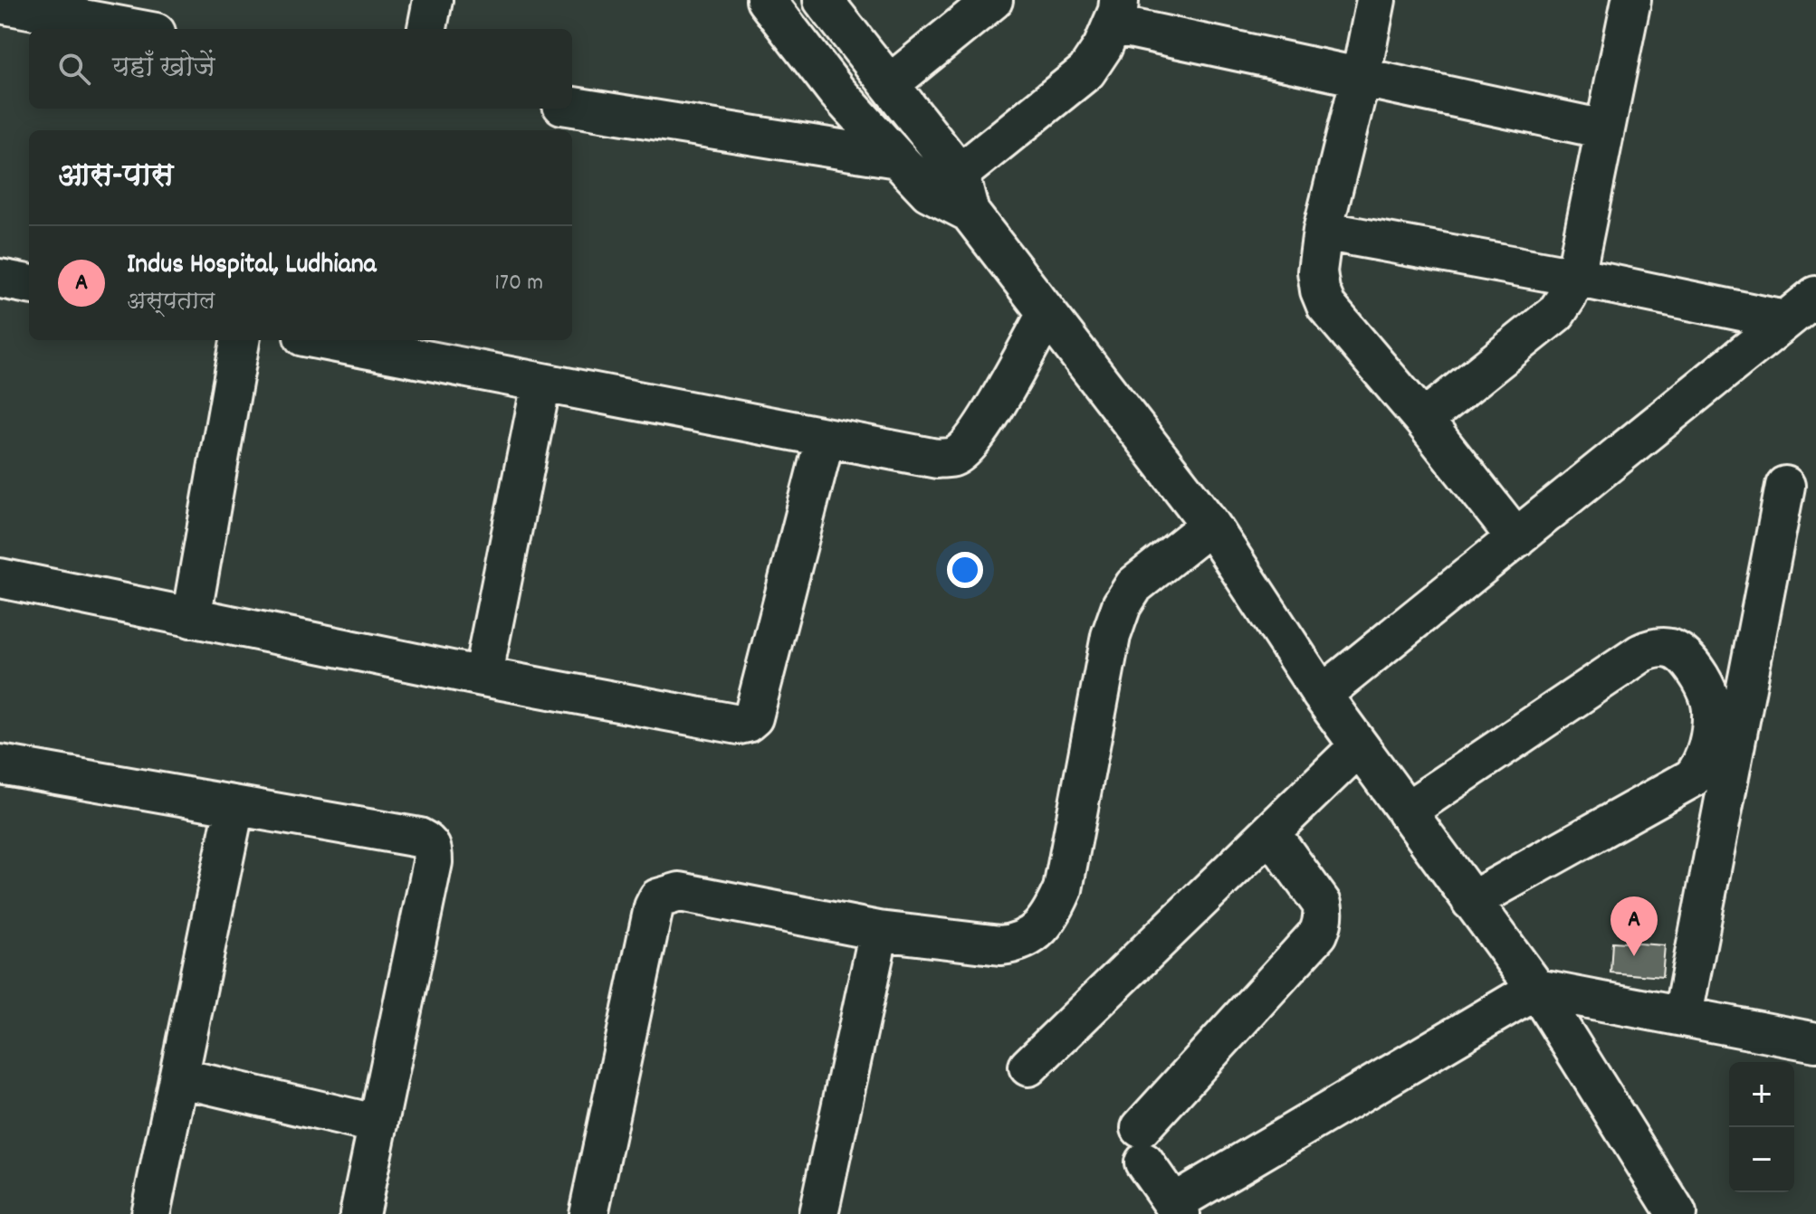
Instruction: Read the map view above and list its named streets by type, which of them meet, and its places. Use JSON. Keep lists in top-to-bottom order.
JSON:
{
  "page": {
    "search": "यहाँ खोजें",
    "heading": "आस-पास",
    "list": [
      {
        "mark": "A",
        "name": "Indus Hospital, Ludhiana",
        "note": "अस्पताल",
        "value": "170 m"
      }
    ],
    "pins": "A",
    "map_buttons": ["+", "−"]
  }
}
